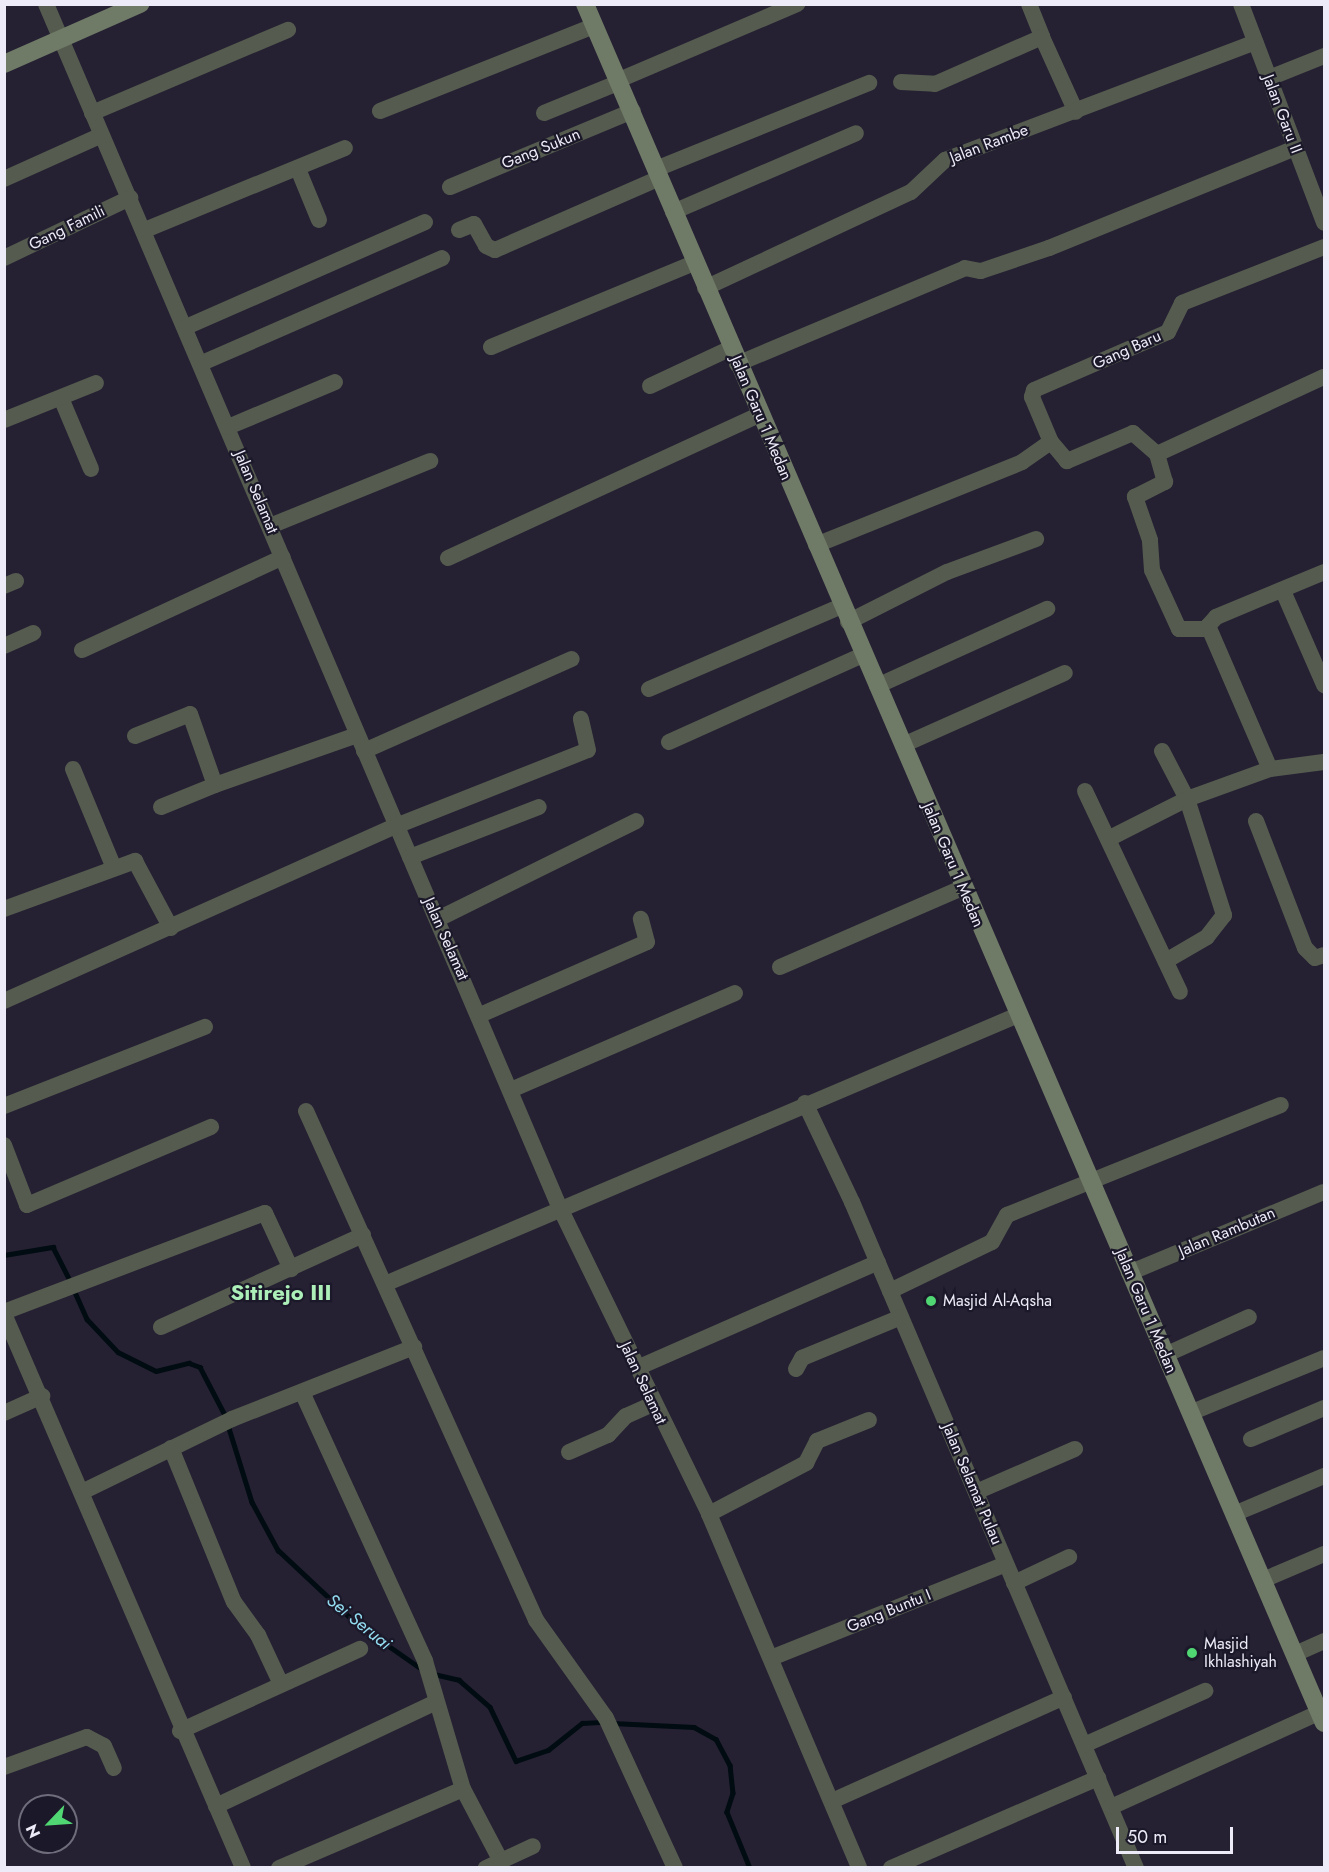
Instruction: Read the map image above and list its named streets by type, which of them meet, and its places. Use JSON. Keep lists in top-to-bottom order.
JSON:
{
  "streets": {
    "street": [
      "Jalan Garu II",
      "Jalan Rambe",
      "Gang Sukun",
      "Gang Famili",
      "Gang Baru",
      "Jalan Garu 1 Medan",
      "Jalan Selamat",
      "Jalan Rambutan",
      "Jalan Selamat Pulau",
      "Gang Buntu I"
    ]
  },
  "crossings": [
    ["Jalan Garu II", "Jalan Rambe"],
    ["Jalan Rambe", "Jalan Garu 1 Medan"],
    ["Gang Sukun", "Jalan Garu 1 Medan"],
    ["Gang Famili", "Jalan Selamat"],
    ["Jalan Garu 1 Medan", "Jalan Rambutan"],
    ["Jalan Selamat", "Gang Buntu I"],
    ["Jalan Selamat Pulau", "Gang Buntu I"]
  ],
  "districts": ["Sitirejo III"],
  "water": ["Sei Seruai"],
  "places": ["Masjid Al-Aqsha", "Masjid Ikhlashiyah"],
  "scale_bar": "50 m",
  "north": "bottom left"
}
